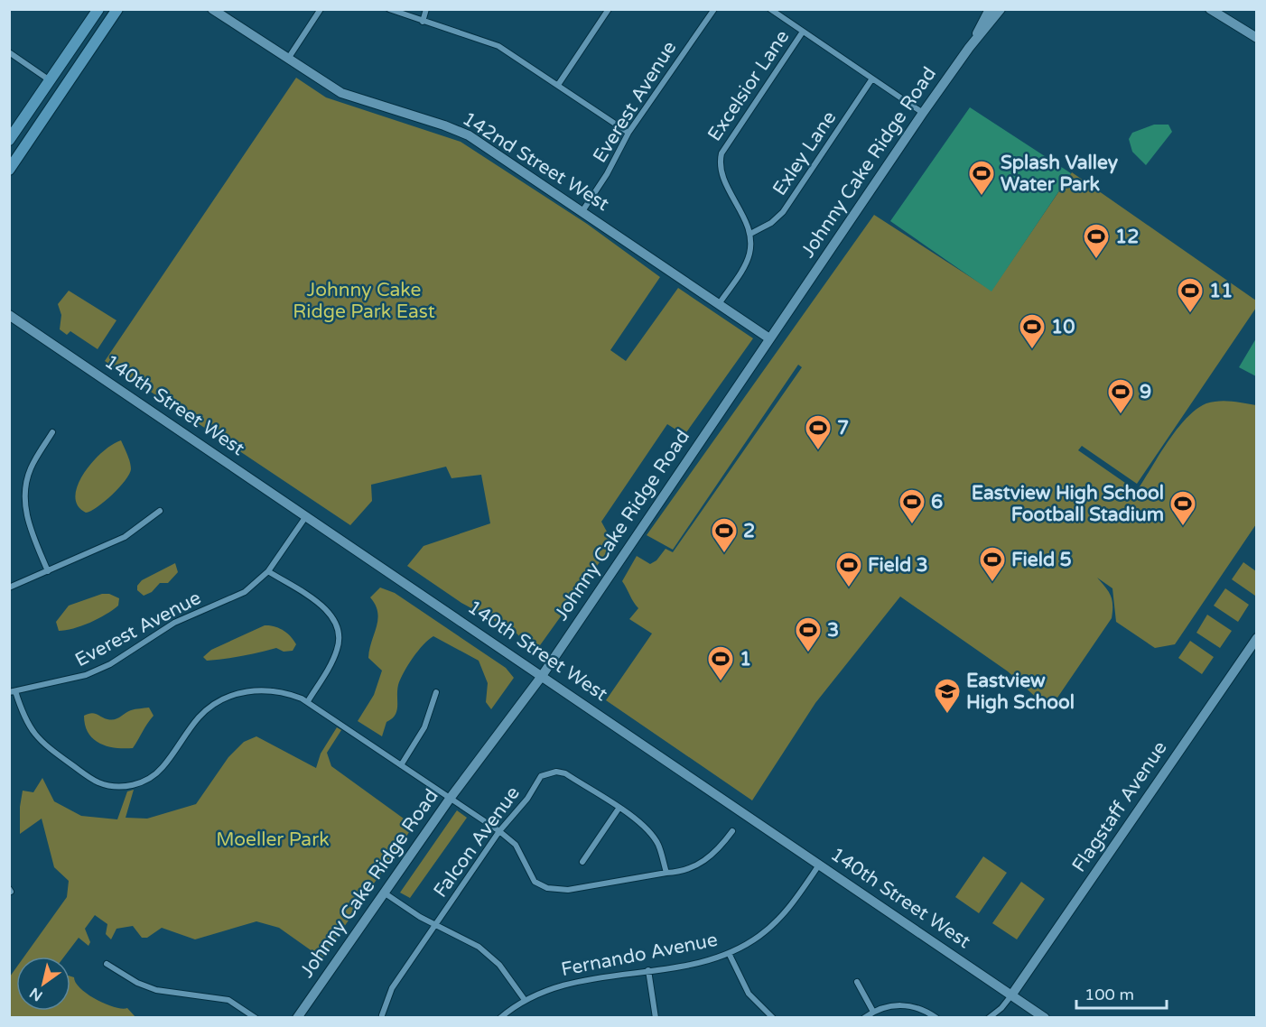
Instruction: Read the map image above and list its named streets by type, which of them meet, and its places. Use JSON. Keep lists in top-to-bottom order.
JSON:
{
  "streets": {
    "street": [
      "Excelsior Lane",
      "Everest Avenue",
      "Exley Lane",
      "142nd Street West",
      "Johnny Cake Ridge Road",
      "140th Street West",
      "Flagstaff Avenue",
      "Falcon Avenue",
      "Fernando Avenue"
    ]
  },
  "crossings": [
    ["Excelsior Lane", "Exley Lane"],
    ["Everest Avenue", "142nd Street West"],
    ["Everest Avenue", "140th Street West"],
    ["142nd Street West", "Johnny Cake Ridge Road"],
    ["Johnny Cake Ridge Road", "140th Street West"],
    ["140th Street West", "Flagstaff Avenue"],
    ["140th Street West", "Fernando Avenue"]
  ],
  "parks": ["Johnny Cake Ridge Park East", "Moeller Park"],
  "places": {
    "sports": [
      "Splash Valley Water Park",
      "12",
      "11",
      "10",
      "9",
      "7",
      "6",
      "Eastview High School Football Stadium",
      "2",
      "Field 5",
      "Field 3",
      "3",
      "1"
    ],
    "school or university": ["Eastview High School"]
  },
  "scale_bar": "100 m",
  "north": "bottom left"
}
